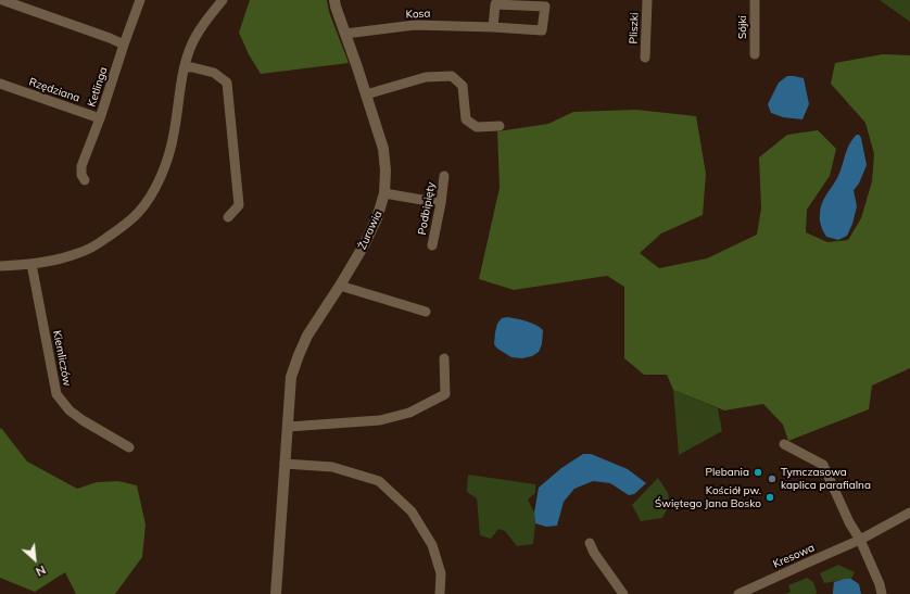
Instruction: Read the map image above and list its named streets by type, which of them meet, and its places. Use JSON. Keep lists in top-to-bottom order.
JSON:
{
  "streets": {
    "street": [
      "Kosa",
      "Sójki",
      "Pliszki",
      "Ketlinga",
      "Rzędziana",
      "Podbipięty",
      "Żurawia",
      "Kiemliczów",
      "Kresowa"
    ]
  },
  "crossings": [
    ["Kosa", "Żurawia"],
    ["Ketlinga", "Rzędziana"]
  ],
  "places": ["Plebania", "Tymczasowa kaplica parafialna", "Kościół pw. Świętego Jana Bosko"],
  "north": "bottom right"
}
